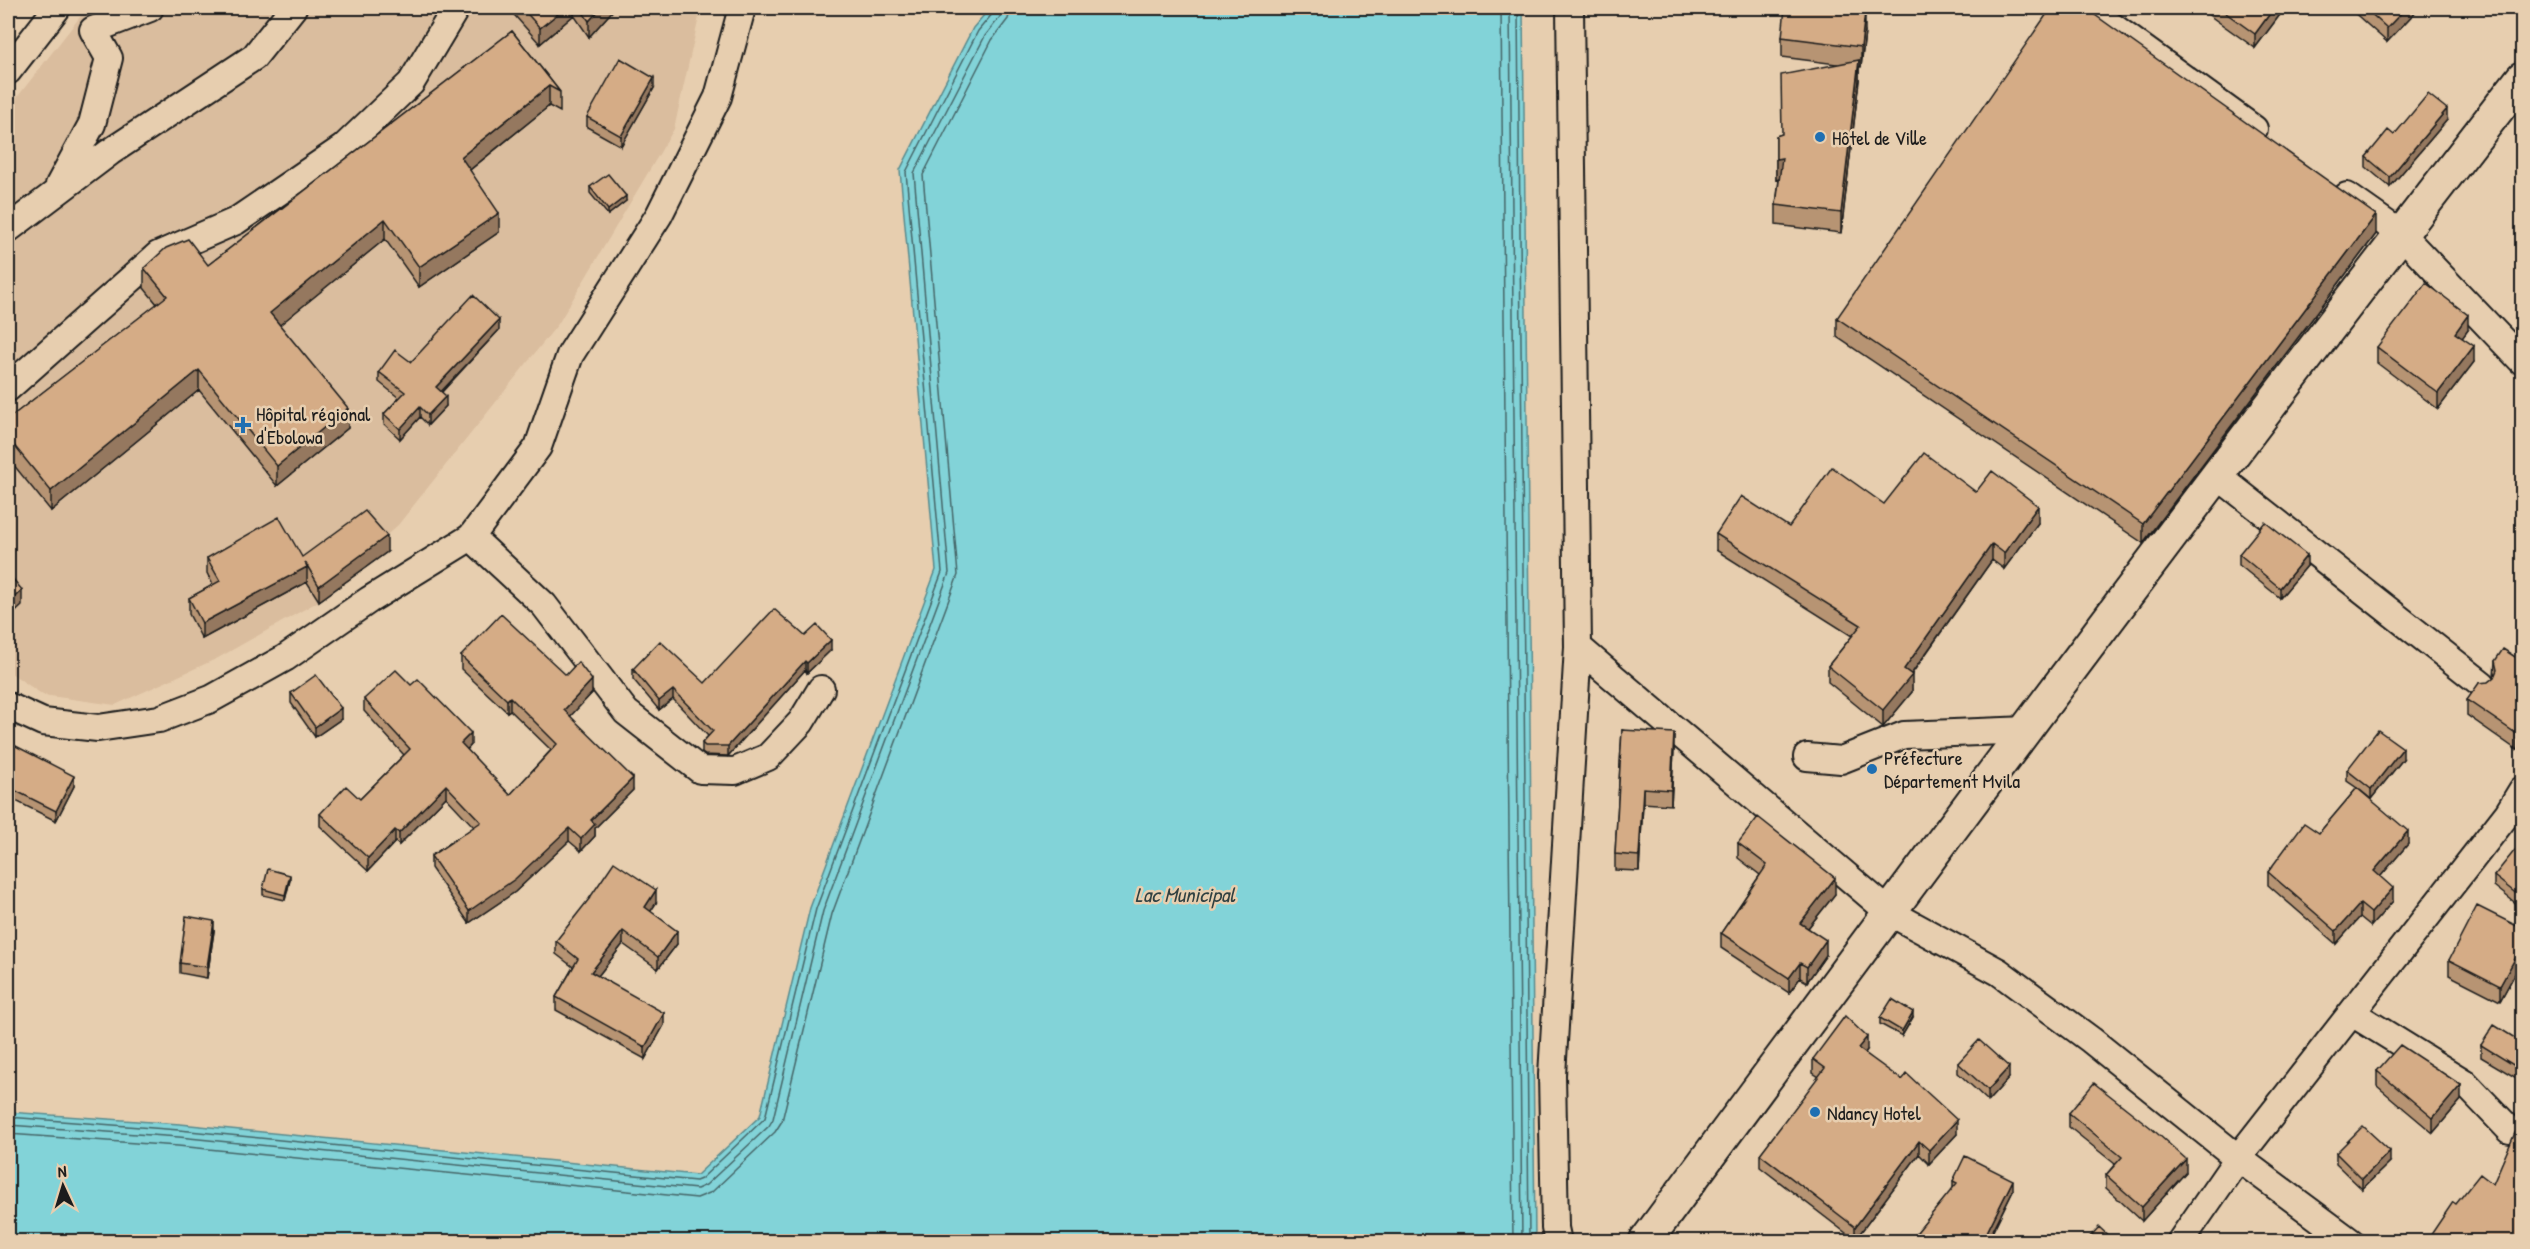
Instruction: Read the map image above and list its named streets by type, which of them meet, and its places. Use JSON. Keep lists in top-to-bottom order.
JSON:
{
  "water": ["Lac Municipal"],
  "places": {
    "other": ["Hôtel de Ville", "Préfecture Département Mvila", "Ndancy Hotel"],
    "health": ["Hôpital régional d'Ebolowa"]
  },
  "north": "top"
}
